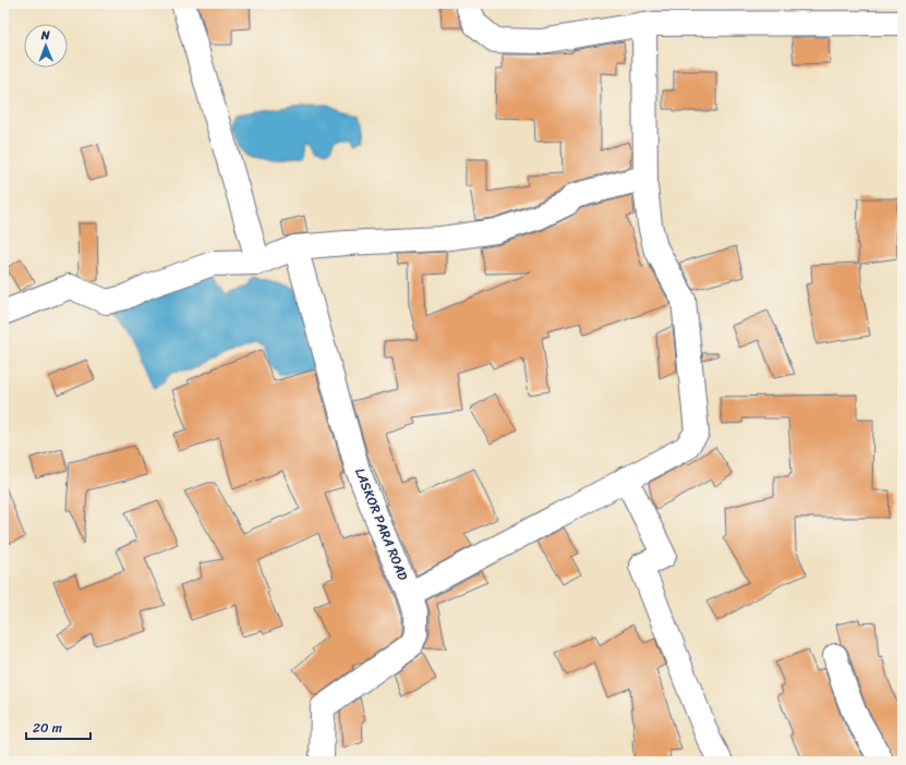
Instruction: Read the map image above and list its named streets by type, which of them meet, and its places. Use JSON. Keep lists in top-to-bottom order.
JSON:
{
  "streets": {
    "street": ["LASKOR PARA ROAD"]
  },
  "scale_bar": "20 m",
  "north": "top"
}
